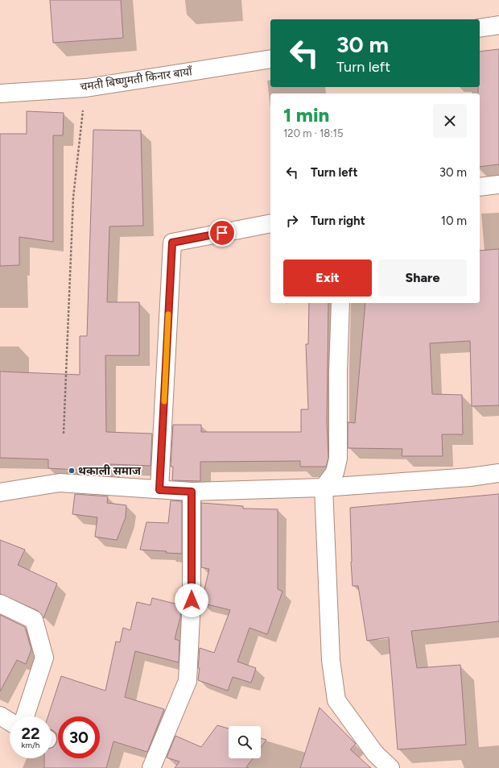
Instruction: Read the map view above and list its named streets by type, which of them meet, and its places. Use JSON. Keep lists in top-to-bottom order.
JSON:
{
  "streets": {
    "street": ["चमती बिष्णुमती किनार बायाँ"]
  },
  "places": ["थकाली समाज"],
  "page": {
    "turn": ["30 m", "Turn left"],
    "heading": ["1 min", "120 m · 18:15"],
    "list": [
      {
        "name": "Turn left",
        "value": "30 m"
      },
      {
        "name": "Turn right",
        "value": "10 m"
      }
    ],
    "buttons": ["Exit", "Share"],
    "speed": "22 km/h",
    "limit": "30"
  }
}
